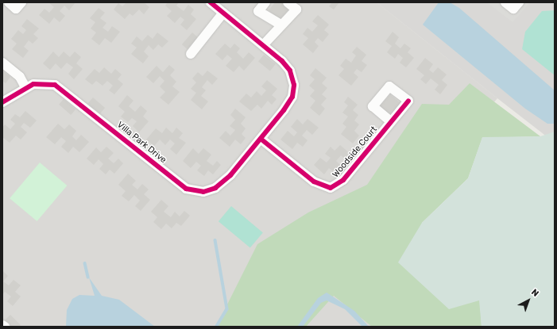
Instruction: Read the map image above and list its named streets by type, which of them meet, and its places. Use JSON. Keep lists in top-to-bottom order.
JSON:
{
  "streets": {
    "street": ["Villa Park Drive", "Woodside Court"]
  },
  "crossings": [
    ["Villa Park Drive", "Woodside Court"]
  ],
  "north": "top right"
}
